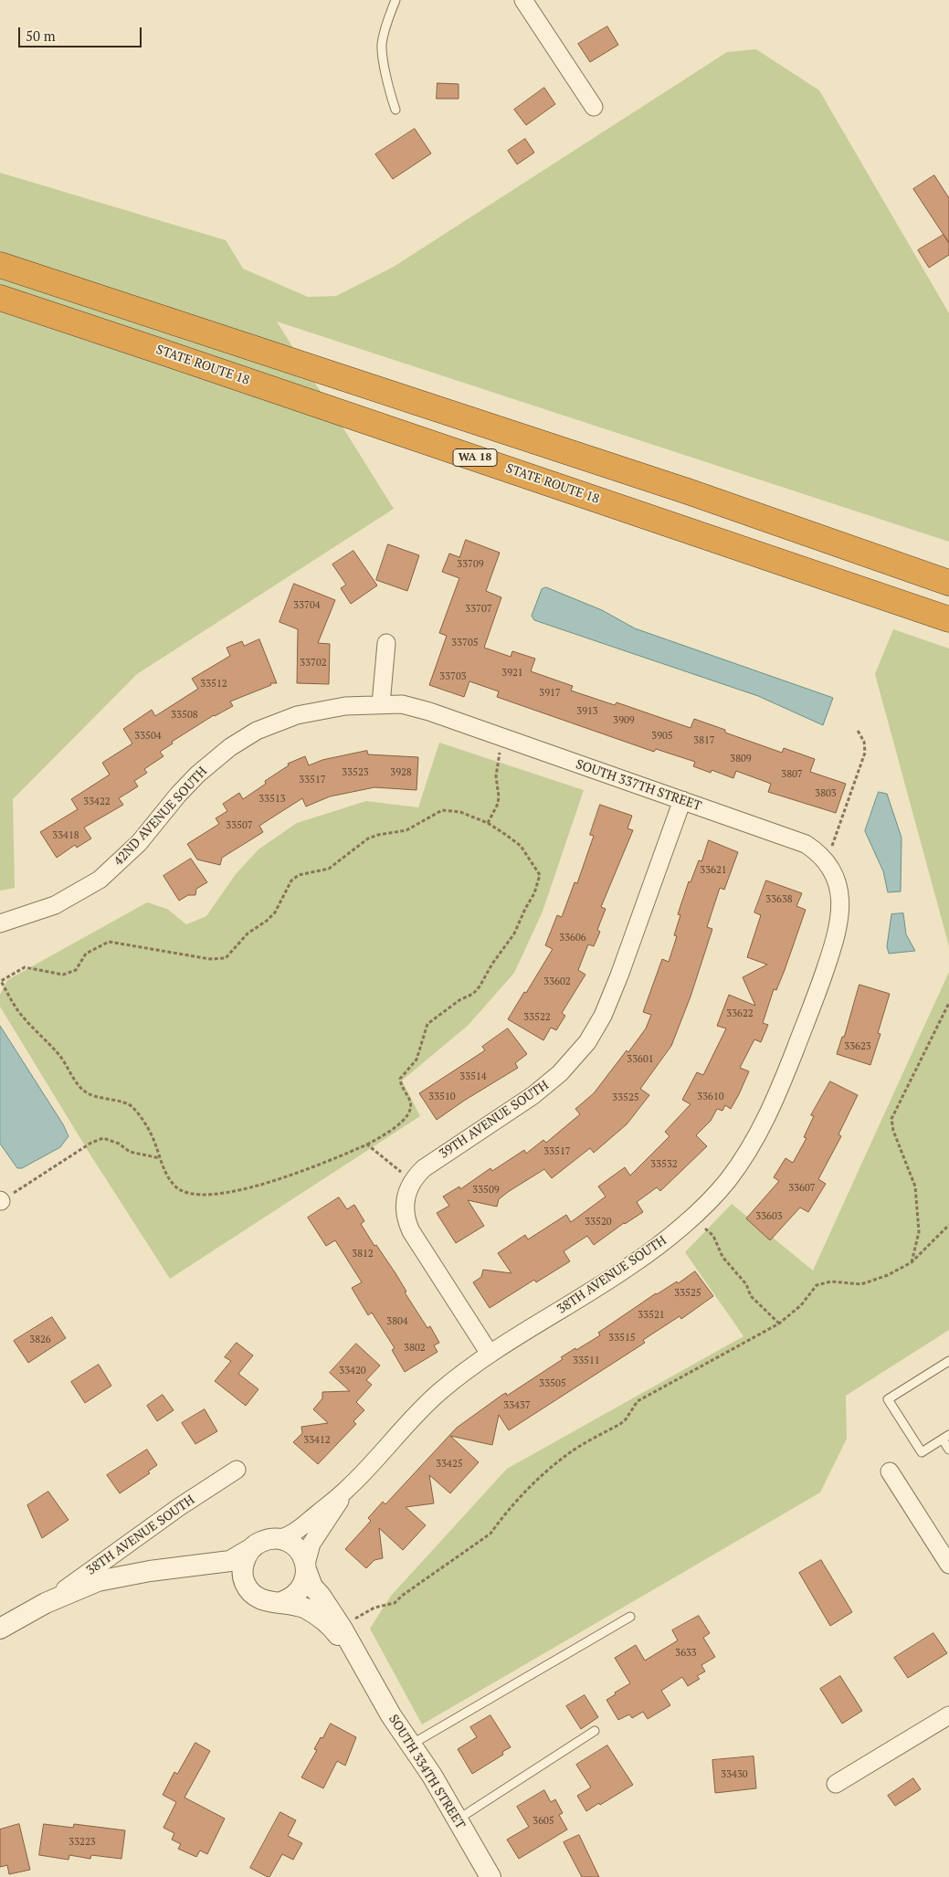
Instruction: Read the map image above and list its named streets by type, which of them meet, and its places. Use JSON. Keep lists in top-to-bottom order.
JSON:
{
  "streets": {
    "highway": ["STATE ROUTE 18", "WA 18"],
    "street": [
      "SOUTH 337TH STREET",
      "42ND AVENUE SOUTH",
      "39TH AVENUE SOUTH",
      "38TH AVENUE SOUTH",
      "SOUTH 334TH STREET"
    ]
  },
  "crossings": [
    ["SOUTH 337TH STREET", "42ND AVENUE SOUTH"],
    ["SOUTH 337TH STREET", "39TH AVENUE SOUTH"],
    ["SOUTH 337TH STREET", "38TH AVENUE SOUTH"],
    ["38TH AVENUE SOUTH", "SOUTH 334TH STREET"]
  ],
  "house_numbers": [
    "33709",
    "33704",
    "33707",
    "33705",
    "33702",
    "3921",
    "33703",
    "33512",
    "3917",
    "3913",
    "33508",
    "3909",
    "33504",
    "3905",
    "3817",
    "3809",
    "33523",
    "3928",
    "3807",
    "33517",
    "3803",
    "33513",
    "33422",
    "33507",
    "33418",
    "33621",
    "33638",
    "33606",
    "33602",
    "33622",
    "33522",
    "33623",
    "33601",
    "33514",
    "33510",
    "33610",
    "33525",
    "33517",
    "33532",
    "33607",
    "33509",
    "33603",
    "33520",
    "3812",
    "33525",
    "33521",
    "3804",
    "33515",
    "3826",
    "3802",
    "33511",
    "33420",
    "33505",
    "33437",
    "33412",
    "33425",
    "3633",
    "33430",
    "3605",
    "33223"
  ],
  "scale_bar": "50 m"
}
